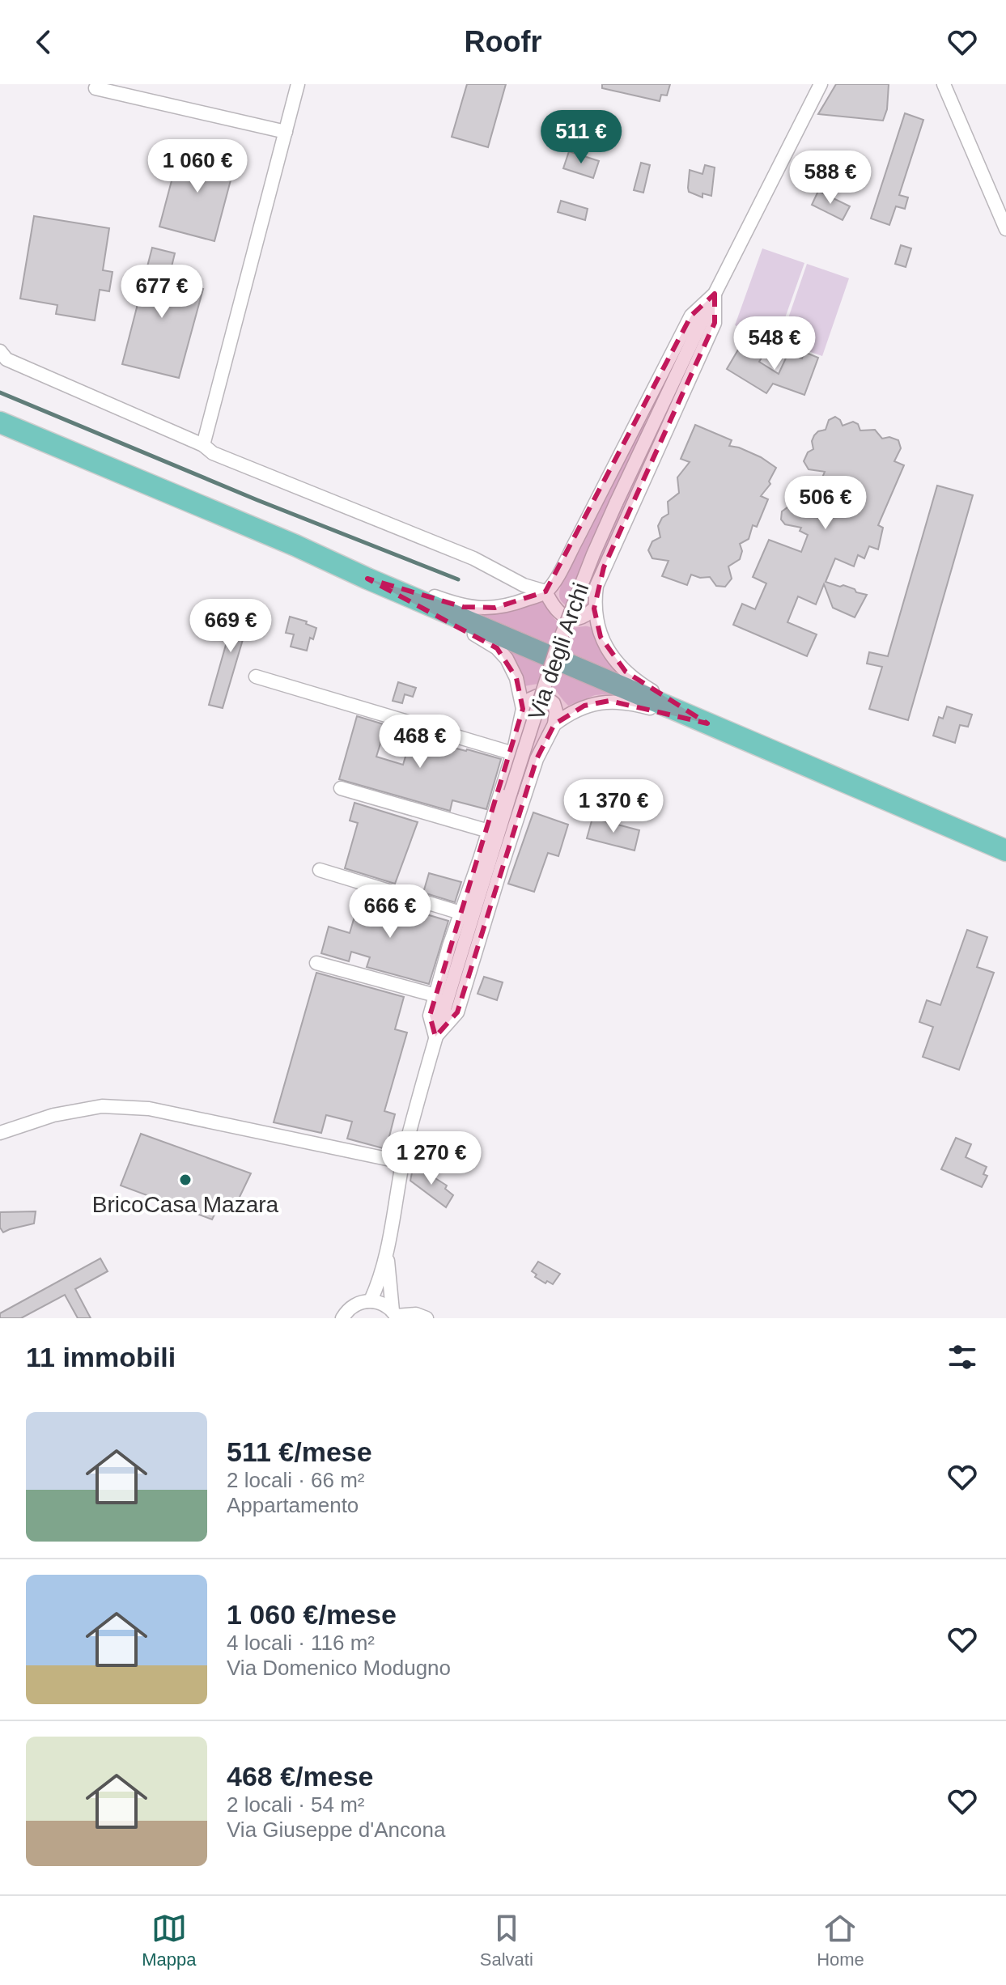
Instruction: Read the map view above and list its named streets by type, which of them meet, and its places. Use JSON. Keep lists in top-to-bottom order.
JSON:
{
  "streets": {
    "street": ["Via degli Archi"]
  },
  "places": ["BricoCasa Mazara"],
  "page": {
    "header": "Roofr",
    "price": [
      "511 €",
      "1 060 €",
      "588 €",
      "677 €",
      "548 €",
      "506 €",
      "669 €",
      "468 €",
      "1 370 €",
      "666 €",
      "1 270 €"
    ],
    "heading": "11 immobili",
    "list": [
      {
        "name": "511 €/mese",
        "note": "2 locali · 66 m² · Appartamento"
      },
      {
        "name": "1 060 €/mese",
        "note": "4 locali · 116 m² · Via Domenico Modugno"
      },
      {
        "name": "468 €/mese",
        "note": "2 locali · 54 m² · Via Giuseppe d'Ancona"
      }
    ],
    "tabs": ["Mappa", "Salvati", "Home"]
  }
}
